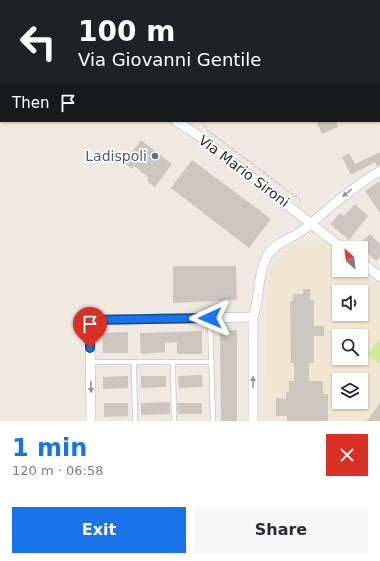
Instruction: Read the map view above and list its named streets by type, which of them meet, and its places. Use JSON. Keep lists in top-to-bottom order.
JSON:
{
  "streets": {
    "street": ["Via Mario Sironi"]
  },
  "places": ["Ladispoli"],
  "north": "top left",
  "page": {
    "turn": ["100 m", "Via Giovanni Gentile"],
    "then": "Then",
    "heading": ["1 min", "120 m · 06:58"],
    "buttons": ["Exit", "Share"]
  }
}
